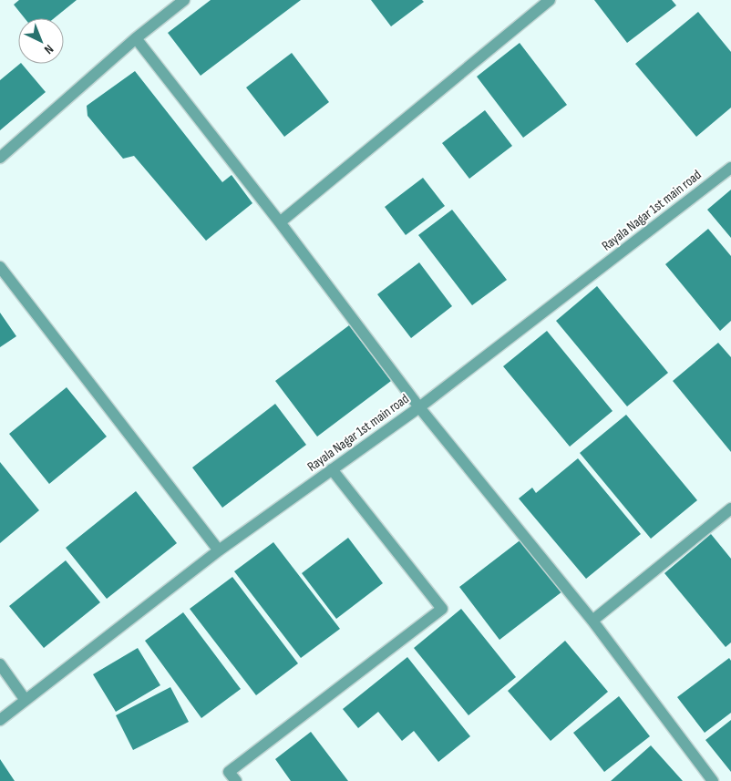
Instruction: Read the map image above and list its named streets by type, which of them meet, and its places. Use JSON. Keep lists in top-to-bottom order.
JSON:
{
  "streets": {
    "street": ["Rayala Nagar 1st main road"]
  },
  "north": "bottom right"
}
